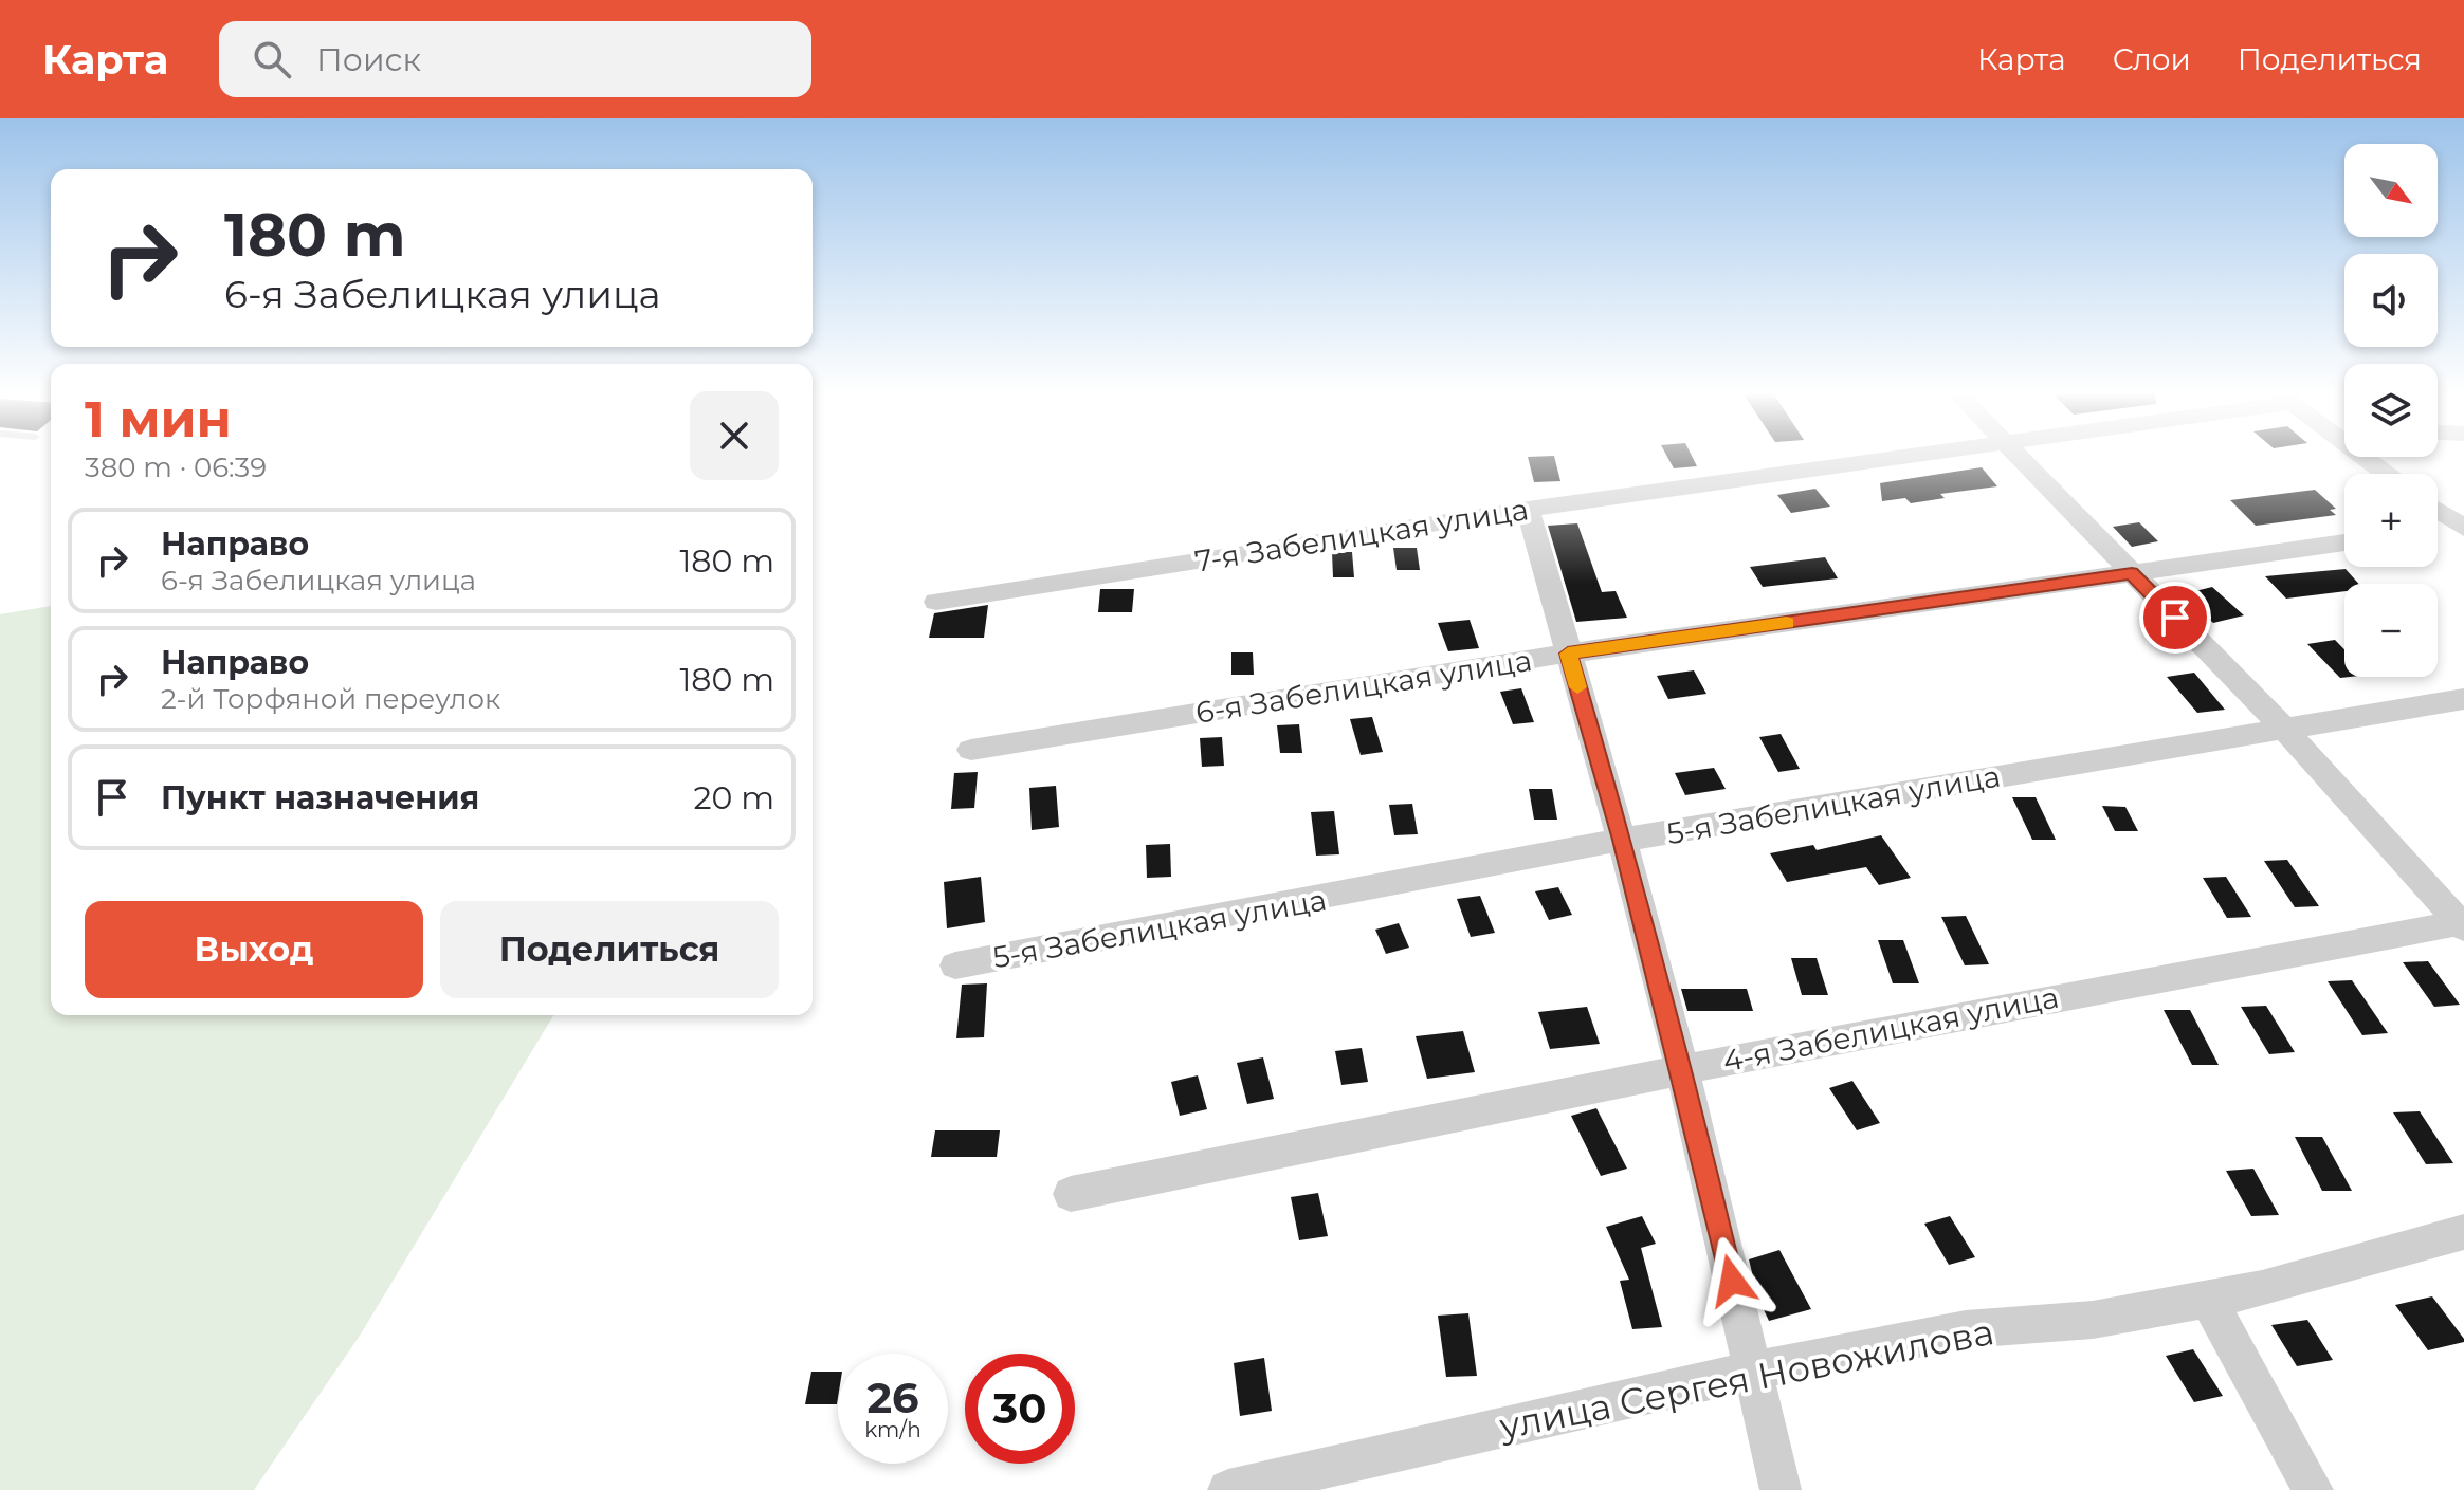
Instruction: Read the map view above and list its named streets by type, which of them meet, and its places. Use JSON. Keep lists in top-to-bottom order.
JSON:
{
  "streets": {
    "street": [
      "7-я Забелицкая улица",
      "6-я Забелицкая улица",
      "5-я Забелицкая улица",
      "4-я Забелицкая улица",
      "улица Сергея Новожилова"
    ]
  },
  "north": "bottom right",
  "page": {
    "header": "Карта",
    "search": "Поиск",
    "nav": ["Карта", "Слои", "Поделиться"],
    "map_buttons": ["+", "−"],
    "turn": ["180 m", "6-я Забелицкая улица"],
    "heading": ["1 мин", "380 m · 06:39"],
    "list": [
      {
        "name": "Направо",
        "note": "6-я Забелицкая улица",
        "value": "180 m"
      },
      {
        "name": "Направо",
        "note": "2-й Торфяной переулок",
        "value": "180 m"
      },
      {
        "name": "Пункт назначения",
        "value": "20 m"
      }
    ],
    "buttons": ["Выход", "Поделиться"],
    "speed": "26 km/h",
    "limit": "30"
  }
}
